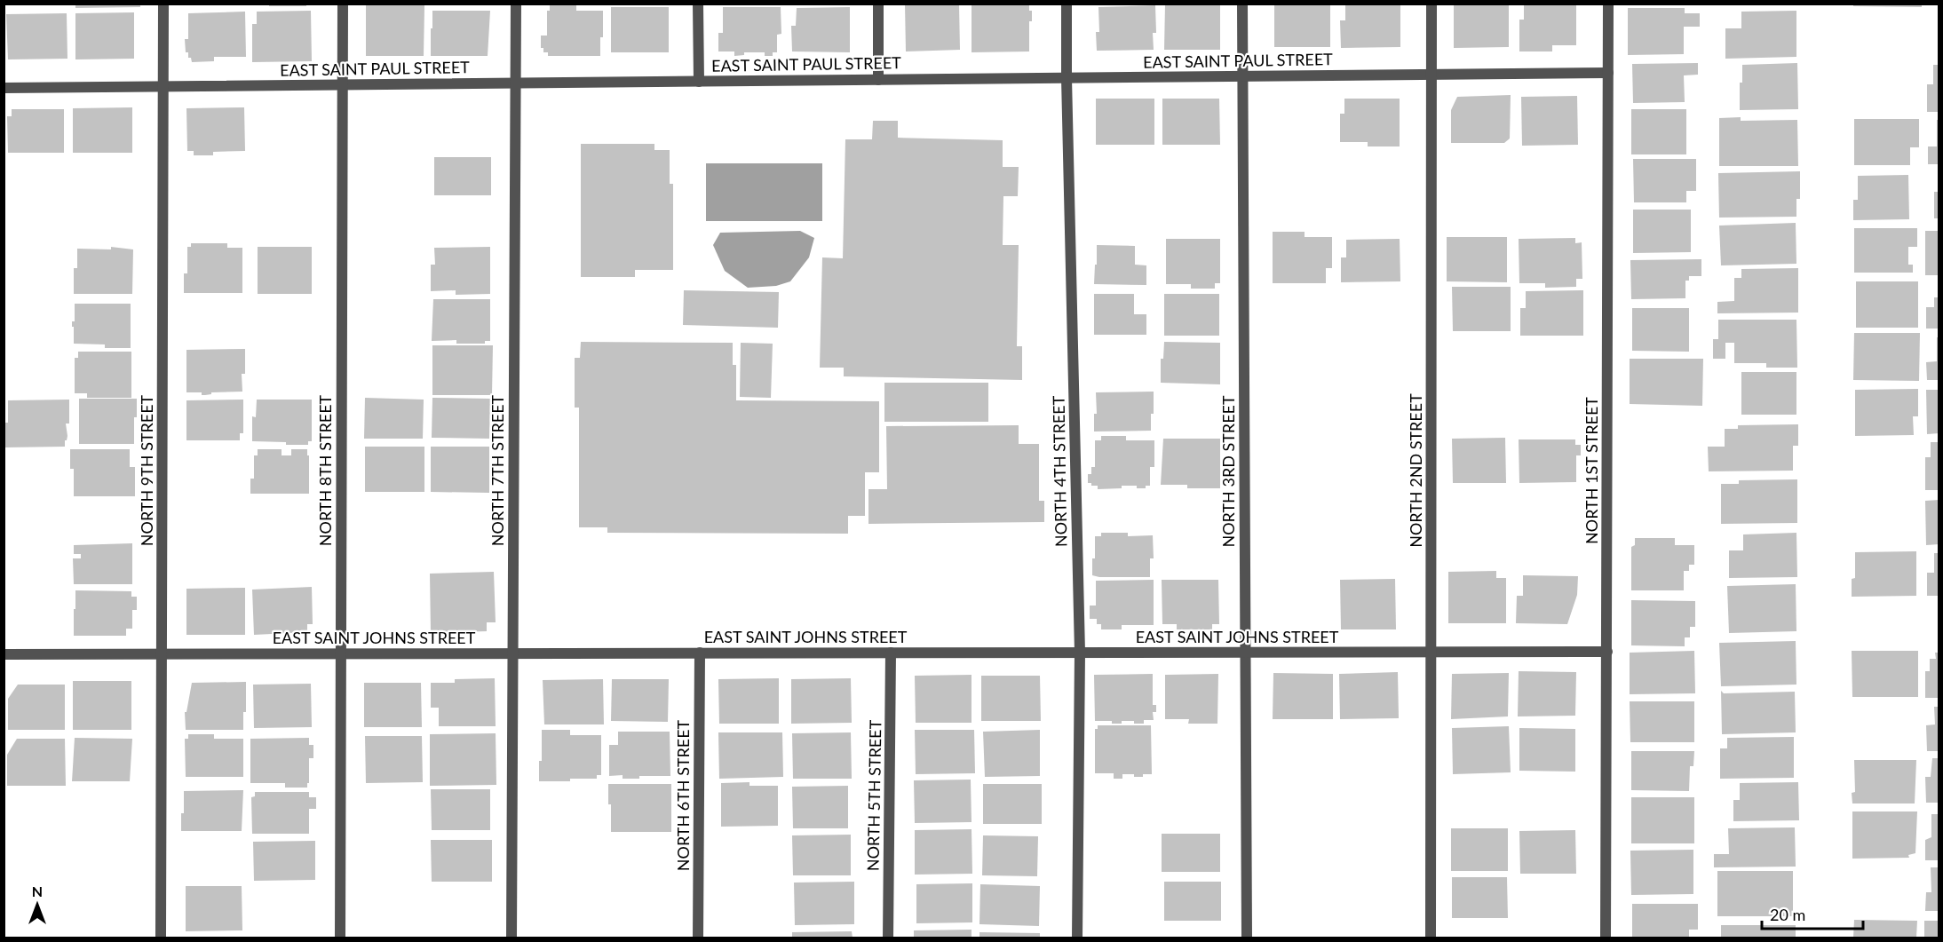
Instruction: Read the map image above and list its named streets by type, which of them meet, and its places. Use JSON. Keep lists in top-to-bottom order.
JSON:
{
  "streets": {
    "lane": [
      "EAST SAINT PAUL STREET",
      "NORTH 9TH STREET",
      "NORTH 8TH STREET",
      "NORTH 7TH STREET",
      "NORTH 2ND STREET",
      "NORTH 1ST STREET",
      "NORTH 4TH STREET",
      "NORTH 3RD STREET",
      "EAST SAINT JOHNS STREET",
      "NORTH 6TH STREET",
      "NORTH 5TH STREET"
    ]
  },
  "crossings": [
    ["EAST SAINT PAUL STREET", "NORTH 9TH STREET"],
    ["EAST SAINT PAUL STREET", "NORTH 8TH STREET"],
    ["EAST SAINT PAUL STREET", "NORTH 7TH STREET"],
    ["EAST SAINT PAUL STREET", "NORTH 2ND STREET"],
    ["EAST SAINT PAUL STREET", "NORTH 1ST STREET"],
    ["EAST SAINT PAUL STREET", "NORTH 4TH STREET"],
    ["EAST SAINT PAUL STREET", "NORTH 3RD STREET"],
    ["NORTH 9TH STREET", "EAST SAINT JOHNS STREET"],
    ["NORTH 8TH STREET", "EAST SAINT JOHNS STREET"],
    ["NORTH 7TH STREET", "EAST SAINT JOHNS STREET"],
    ["NORTH 2ND STREET", "EAST SAINT JOHNS STREET"],
    ["NORTH 1ST STREET", "EAST SAINT JOHNS STREET"],
    ["NORTH 4TH STREET", "EAST SAINT JOHNS STREET"],
    ["NORTH 3RD STREET", "EAST SAINT JOHNS STREET"],
    ["EAST SAINT JOHNS STREET", "NORTH 6TH STREET"],
    ["EAST SAINT JOHNS STREET", "NORTH 5TH STREET"]
  ],
  "scale_bar": "20 m",
  "north": "top"
}
